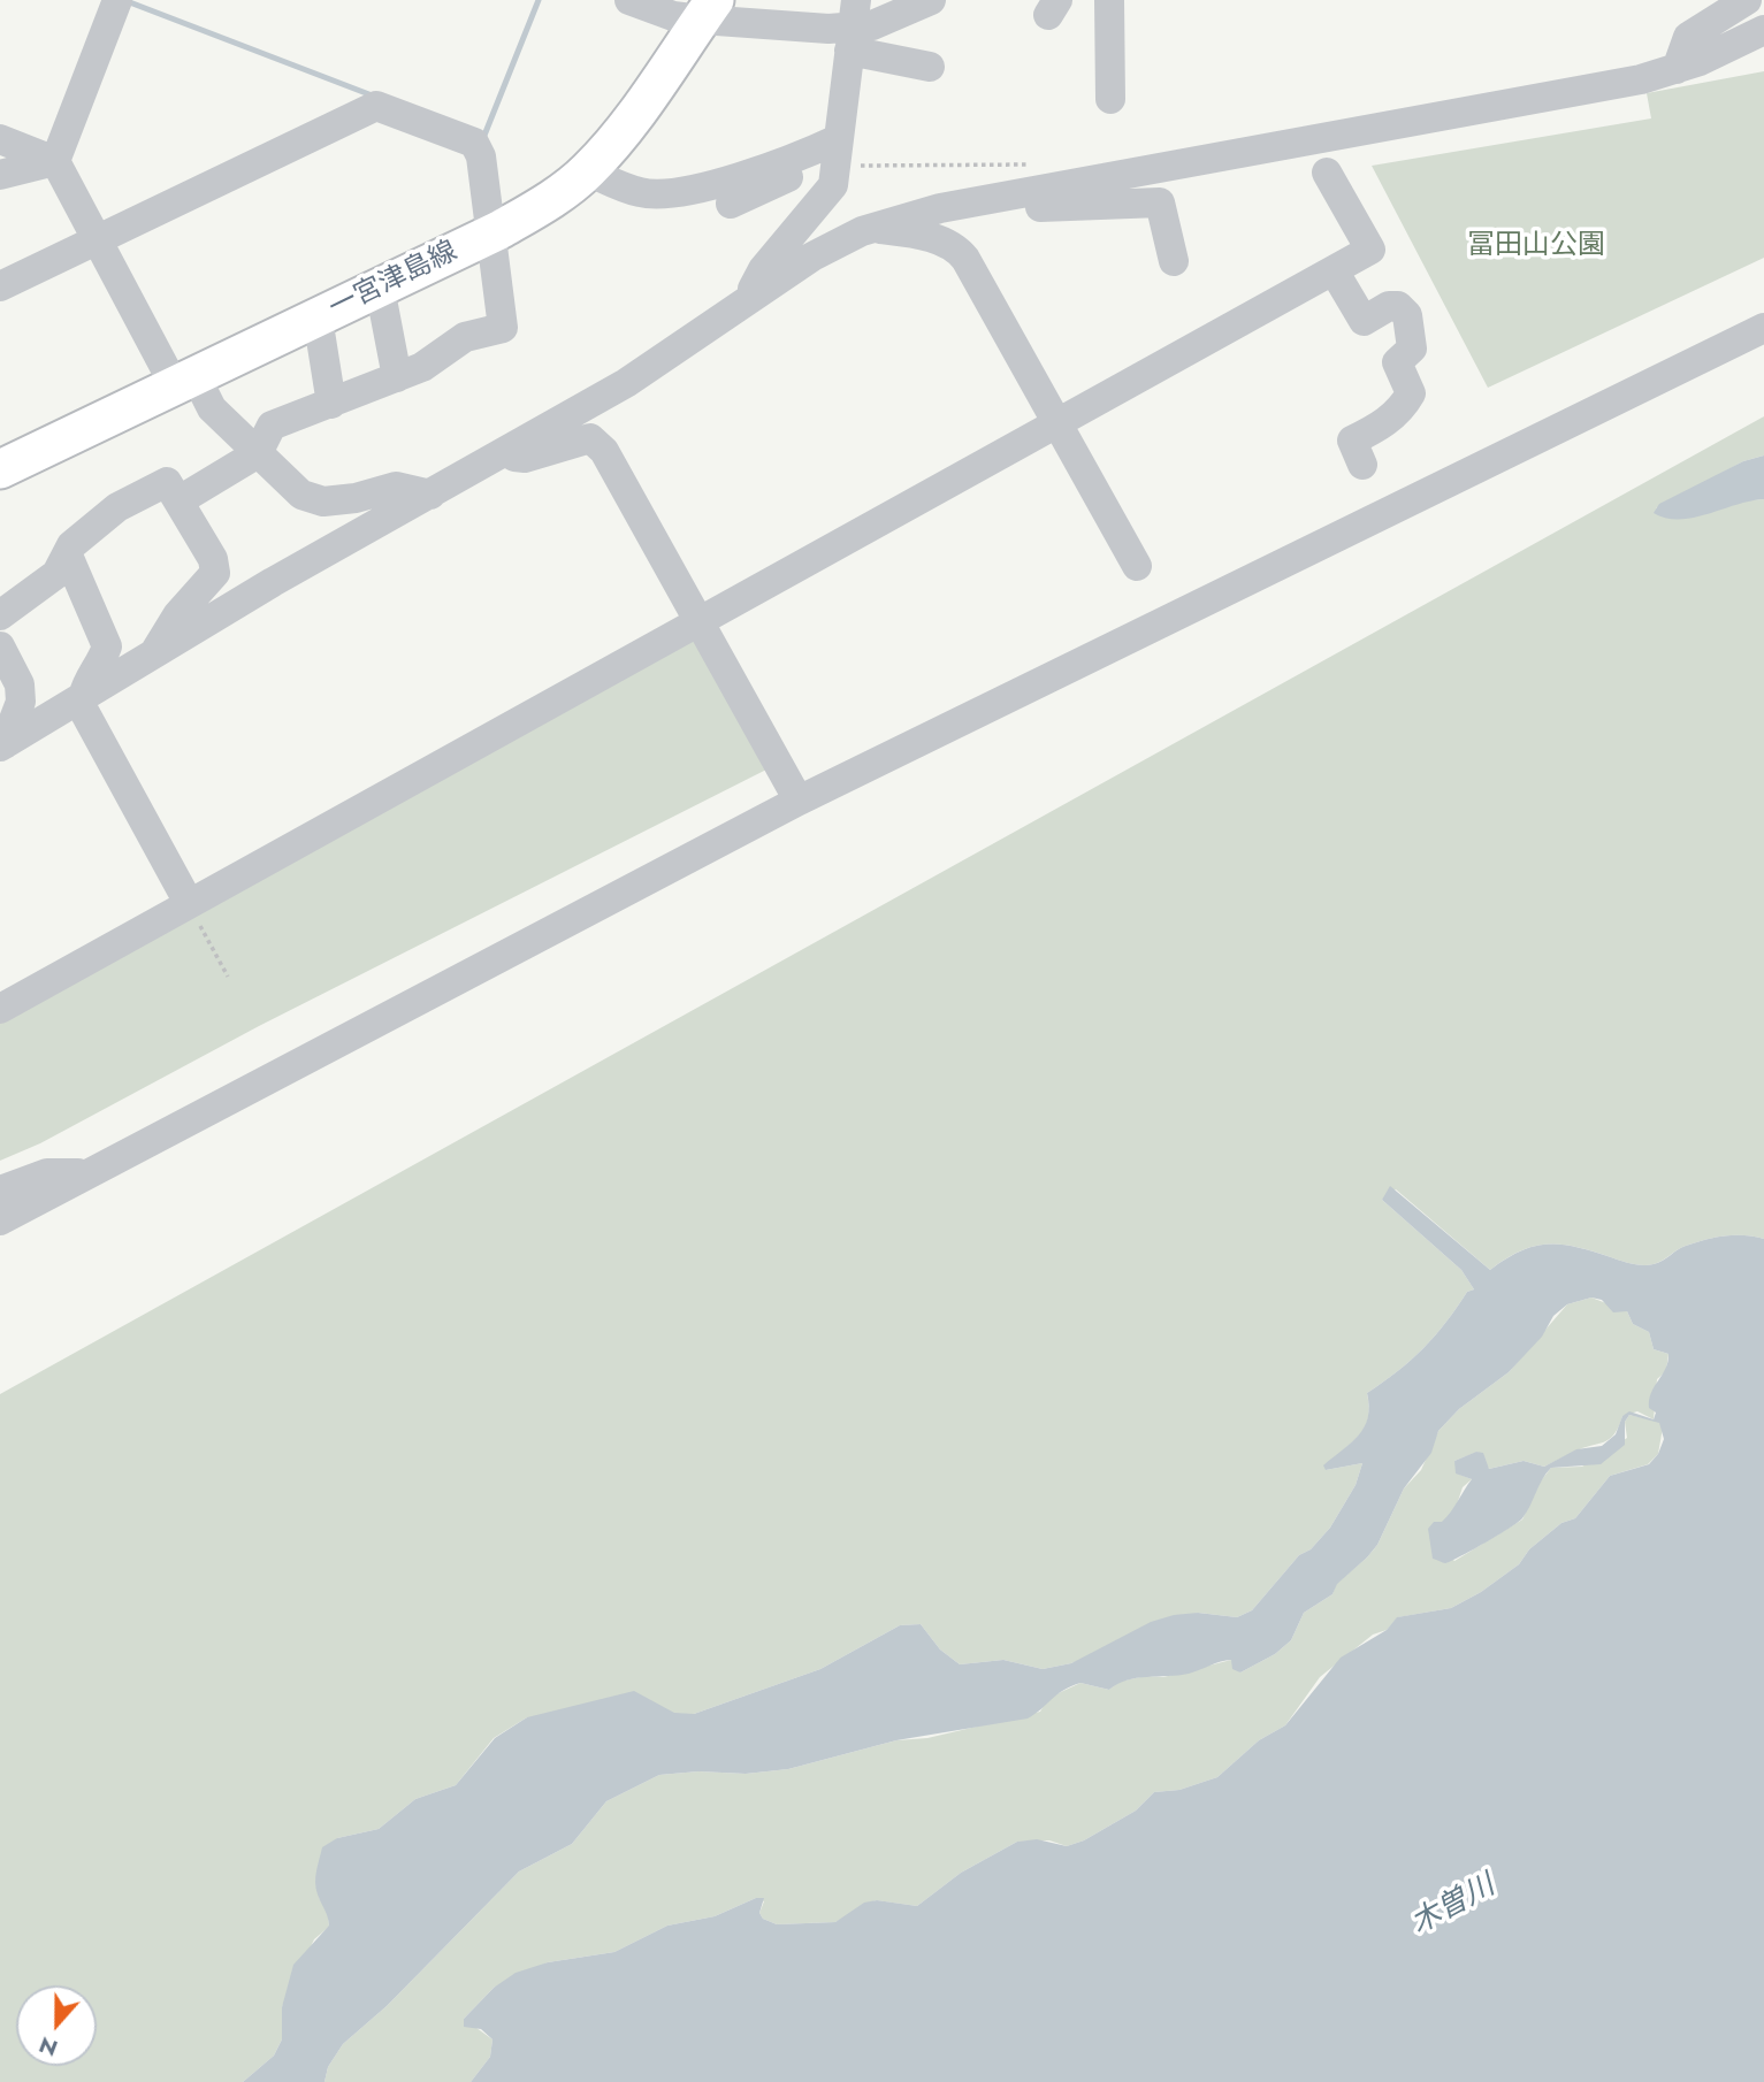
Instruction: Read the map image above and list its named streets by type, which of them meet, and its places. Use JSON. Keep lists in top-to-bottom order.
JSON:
{
  "streets": {
    "main road": ["一宮津島線"]
  },
  "water": ["木曽川"],
  "parks": ["冨田山公園"],
  "north": "bottom"
}
